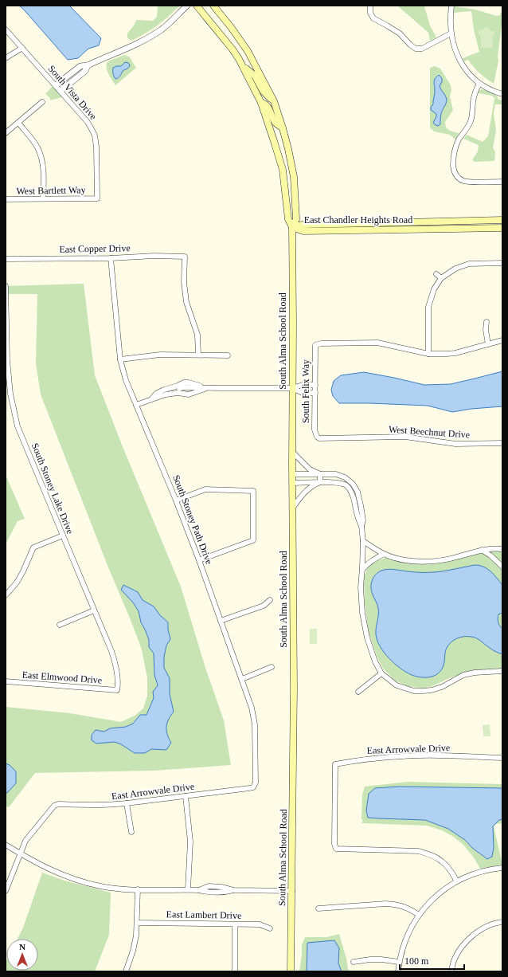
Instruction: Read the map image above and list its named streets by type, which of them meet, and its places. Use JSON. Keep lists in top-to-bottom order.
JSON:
{
  "streets": {
    "main road": ["East Chandler Heights Road", "South Alma School Road"],
    "street": [
      "South Vista Drive",
      "West Bartlett Way",
      "East Copper Drive",
      "South Felix Way",
      "West Beechnut Drive",
      "South Stoney Lake Drive",
      "South Stoney Path Drive",
      "East Elmwood Drive",
      "East Arrowvale Drive",
      "East Lambert Drive"
    ]
  },
  "crossings": [
    ["South Vista Drive", "West Bartlett Way"],
    ["East Chandler Heights Road", "South Alma School Road"],
    ["East Copper Drive", "South Stoney Path Drive"],
    ["South Felix Way", "West Beechnut Drive"],
    ["South Stoney Lake Drive", "East Elmwood Drive"],
    ["South Stoney Path Drive", "East Arrowvale Drive"]
  ],
  "scale_bar": "100 m",
  "north": "top"
}
